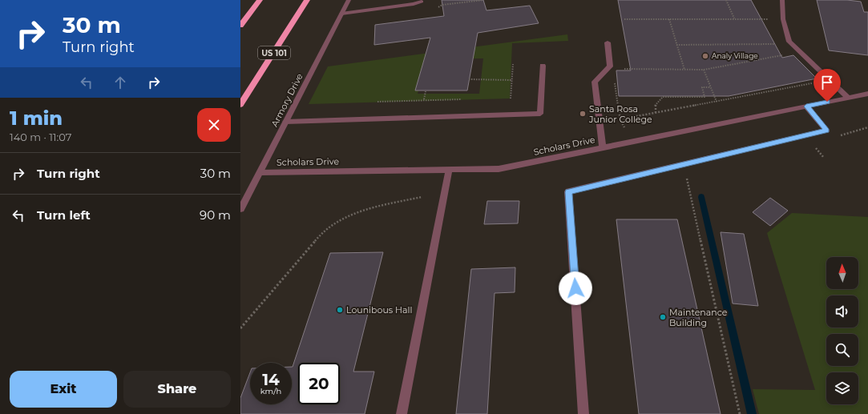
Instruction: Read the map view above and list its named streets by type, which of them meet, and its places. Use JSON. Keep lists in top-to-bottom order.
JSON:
{
  "streets": {
    "highway": ["US 101"],
    "street": ["Armory Drive", "Scholars Drive"]
  },
  "crossings": [
    ["Armory Drive", "Scholars Drive"]
  ],
  "places": [
    "Analy Village",
    "Santa Rosa Junior College",
    "Lounibous Hall",
    "Maintenance Building"
  ],
  "north": "top",
  "page": {
    "turn": ["30 m", "Turn right"],
    "heading": ["1 min", "140 m · 11:07"],
    "list": [
      {
        "name": "Turn right",
        "value": "30 m"
      },
      {
        "name": "Turn left",
        "value": "90 m"
      }
    ],
    "speed": "14 km/h",
    "limit": "20",
    "buttons": ["Exit", "Share"]
  }
}
